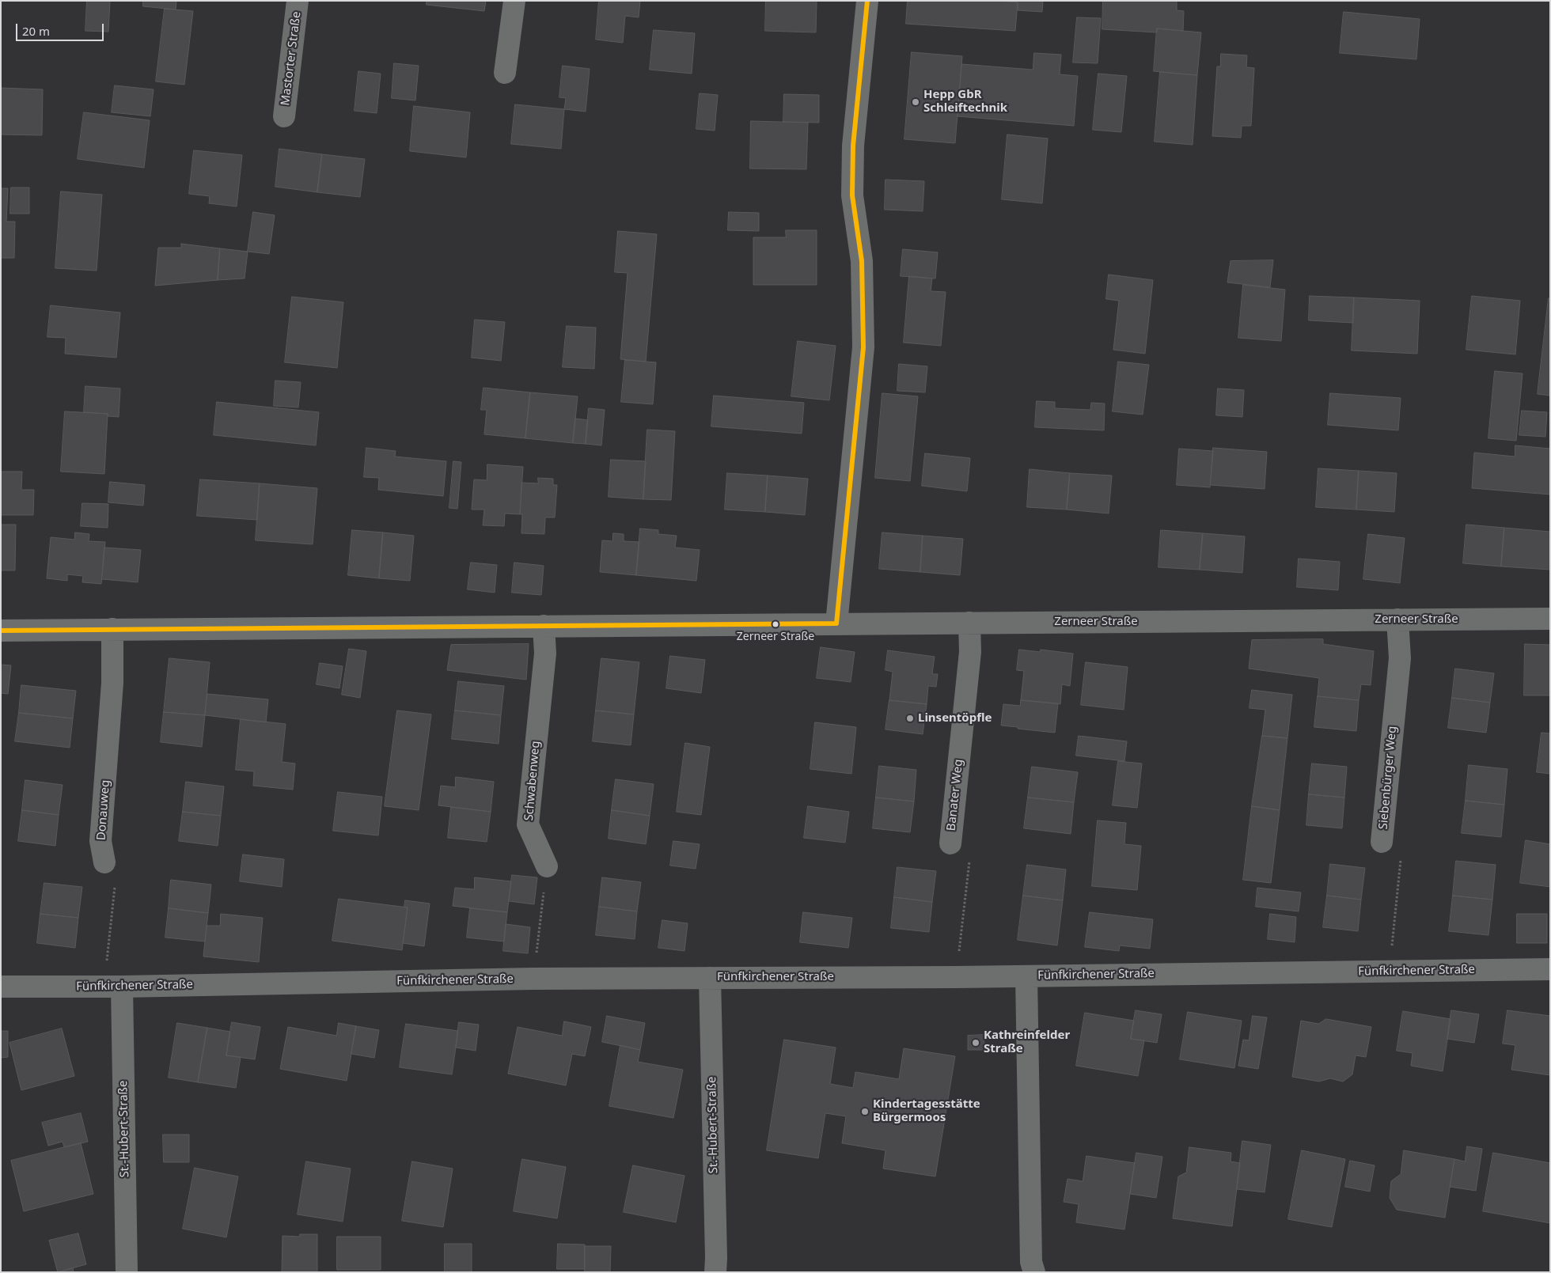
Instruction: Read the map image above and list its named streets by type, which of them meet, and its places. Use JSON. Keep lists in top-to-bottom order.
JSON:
{
  "streets": {
    "street": [
      "Mastorter Straße",
      "Zerneer Straße",
      "Siebenbürger Weg",
      "Schwabenweg",
      "Banater Weg",
      "Donauweg",
      "Fünfkirchener Straße",
      "St.-Hubert-Straße"
    ]
  },
  "crossings": [
    ["Zerneer Straße", "Siebenbürger Weg"],
    ["Zerneer Straße", "Schwabenweg"],
    ["Zerneer Straße", "Banater Weg"],
    ["Zerneer Straße", "Donauweg"],
    ["Siebenbürger Weg", "Fünfkirchener Straße"],
    ["Banater Weg", "Fünfkirchener Straße"],
    ["Fünfkirchener Straße", "St.-Hubert-Straße"]
  ],
  "places": [
    "Hepp GbR Schleiftechnik",
    "Zerneer Straße",
    "Linsentöpfle",
    "Kathreinfelder Straße",
    "Kindertagesstätte Bürgermoos"
  ],
  "scale_bar": "20 m"
}
